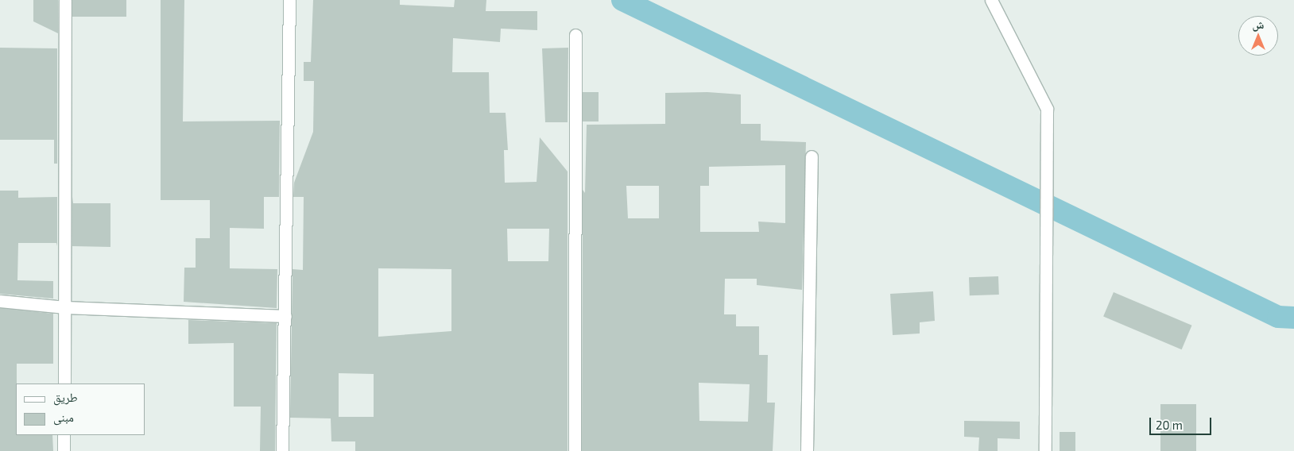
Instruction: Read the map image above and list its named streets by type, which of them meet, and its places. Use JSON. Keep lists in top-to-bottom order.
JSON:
{
  "legend": ["طريق", "مبنى"],
  "scale_bar": "20 m",
  "north": "top"
}
